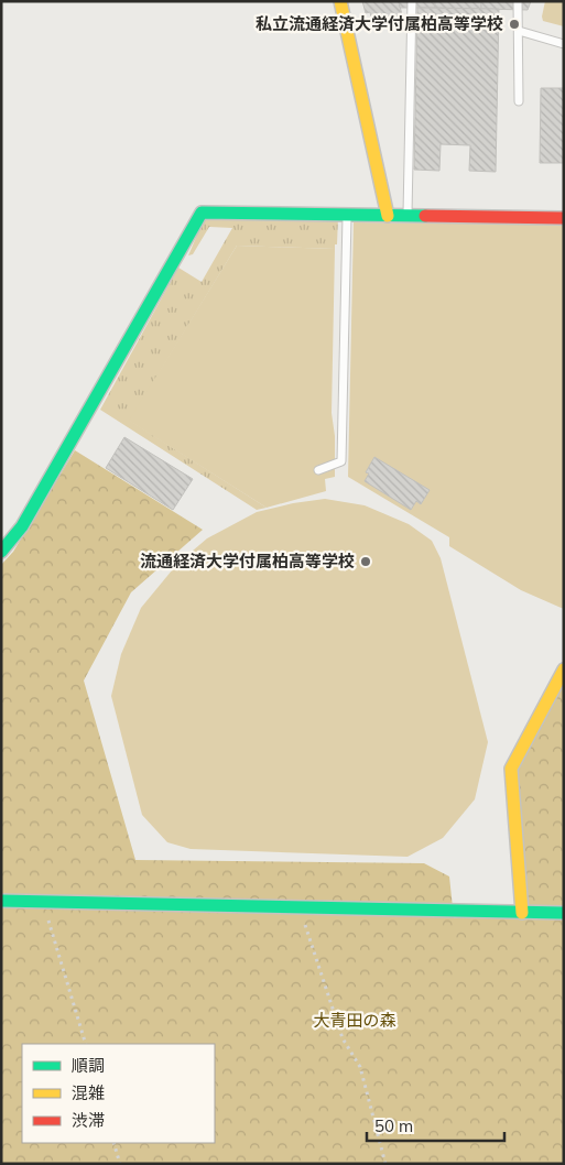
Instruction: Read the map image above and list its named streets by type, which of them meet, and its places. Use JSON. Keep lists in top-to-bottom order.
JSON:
{
  "parks": ["大青田の森"],
  "places": ["私立流通経済大学付属柏高等学校", "流通経済大学付属柏高等学校"],
  "legend": ["順調", "混雑", "渋滞"],
  "scale_bar": "50 m"
}
